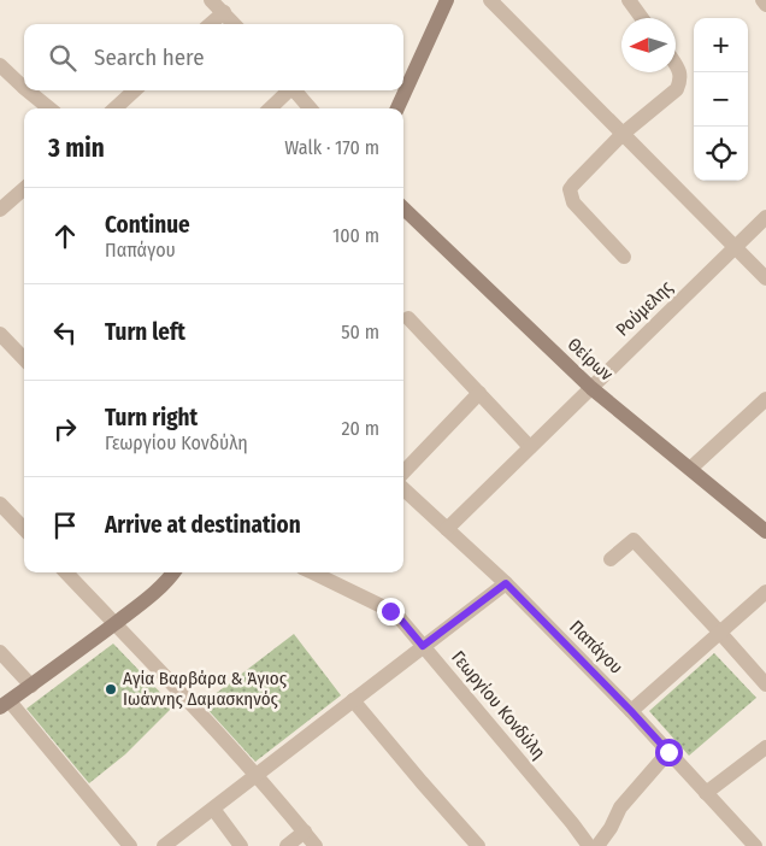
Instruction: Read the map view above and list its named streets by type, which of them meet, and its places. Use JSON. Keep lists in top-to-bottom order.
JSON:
{
  "streets": {
    "street": [
      "Ρούμελης",
      "Θείρων",
      "Παπάγου",
      "Γεωργίου Κονδύλη"
    ]
  },
  "crossings": [
    ["Ρούμελης", "Θείρων"],
    ["Ρούμελης", "Παπάγου"]
  ],
  "places": ["Αγία Βαρβάρα & Άγιος Ιωάννης Δαμασκηνός"],
  "north": "left",
  "page": {
    "map_buttons": ["+", "−"],
    "search": "Search here",
    "heading": ["3 min", "Walk · 170 m"],
    "list": [
      ["Continue", "Παπάγου", "100 m"],
      ["Turn left", "50 m"],
      ["Turn right", "Γεωργίου Κονδύλη", "20 m"],
      "Arrive at destination"
    ]
  }
}
